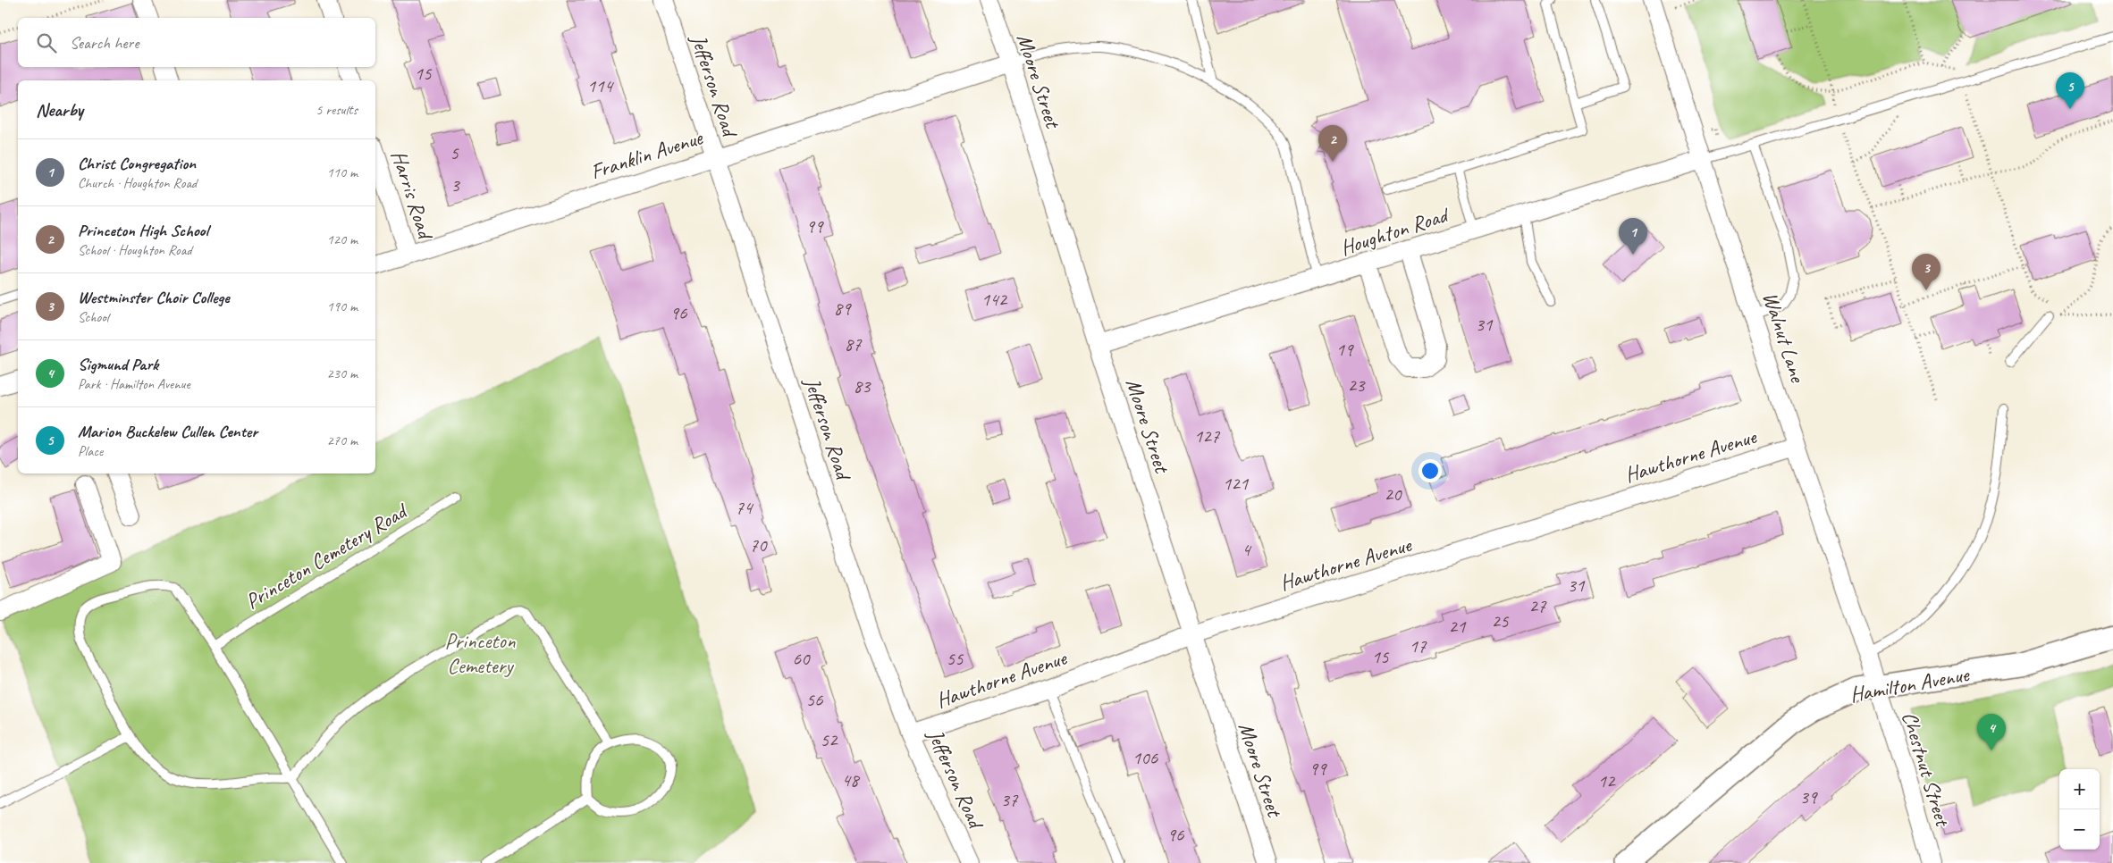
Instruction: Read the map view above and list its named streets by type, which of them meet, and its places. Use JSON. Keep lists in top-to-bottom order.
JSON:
{
  "streets": {
    "street": [
      "Moore Street",
      "Jefferson Road",
      "Franklin Avenue",
      "Harris Road",
      "Houghton Road",
      "Walnut Lane",
      "Hawthorne Avenue",
      "Hamilton Avenue",
      "Chestnut Street"
    ],
    "lane": ["Princeton Cemetery Road"]
  },
  "crossings": [
    ["Moore Street", "Franklin Avenue"],
    ["Moore Street", "Houghton Road"],
    ["Moore Street", "Hawthorne Avenue"],
    ["Jefferson Road", "Franklin Avenue"],
    ["Jefferson Road", "Hawthorne Avenue"],
    ["Franklin Avenue", "Harris Road"],
    ["Houghton Road", "Walnut Lane"],
    ["Walnut Lane", "Hawthorne Avenue"],
    ["Walnut Lane", "Hamilton Avenue"],
    ["Walnut Lane", "Chestnut Street"],
    ["Hamilton Avenue", "Chestnut Street"]
  ],
  "parks": ["Princeton Cemetery"],
  "house_numbers": [
    "15",
    "114",
    "5",
    "3",
    "99",
    "142",
    "89",
    "96",
    "31",
    "87",
    "19",
    "23",
    "83",
    "127",
    "121",
    "20",
    "74",
    "70",
    "4",
    "31",
    "27",
    "25",
    "21",
    "17",
    "15",
    "60",
    "55",
    "56",
    "52",
    "106",
    "99",
    "48",
    "12",
    "39",
    "37",
    "96"
  ],
  "page": {
    "search": "Search here",
    "pins": [
      "5",
      "2",
      "1",
      "3",
      "4"
    ],
    "heading": ["Nearby", "5 results"],
    "list": [
      {
        "mark": "1",
        "name": "Christ Congregation",
        "note": "Church · Houghton Road",
        "value": "110 m"
      },
      {
        "mark": "2",
        "name": "Princeton High School",
        "note": "School · Houghton Road",
        "value": "120 m"
      },
      {
        "mark": "3",
        "name": "Westminster Choir College",
        "note": "School",
        "value": "190 m"
      },
      {
        "mark": "4",
        "name": "Sigmund Park",
        "note": "Park · Hamilton Avenue",
        "value": "230 m"
      },
      {
        "mark": "5",
        "name": "Marion Buckelew Cullen Center",
        "note": "Place",
        "value": "270 m"
      }
    ],
    "map_buttons": ["+", "−"]
  }
}
